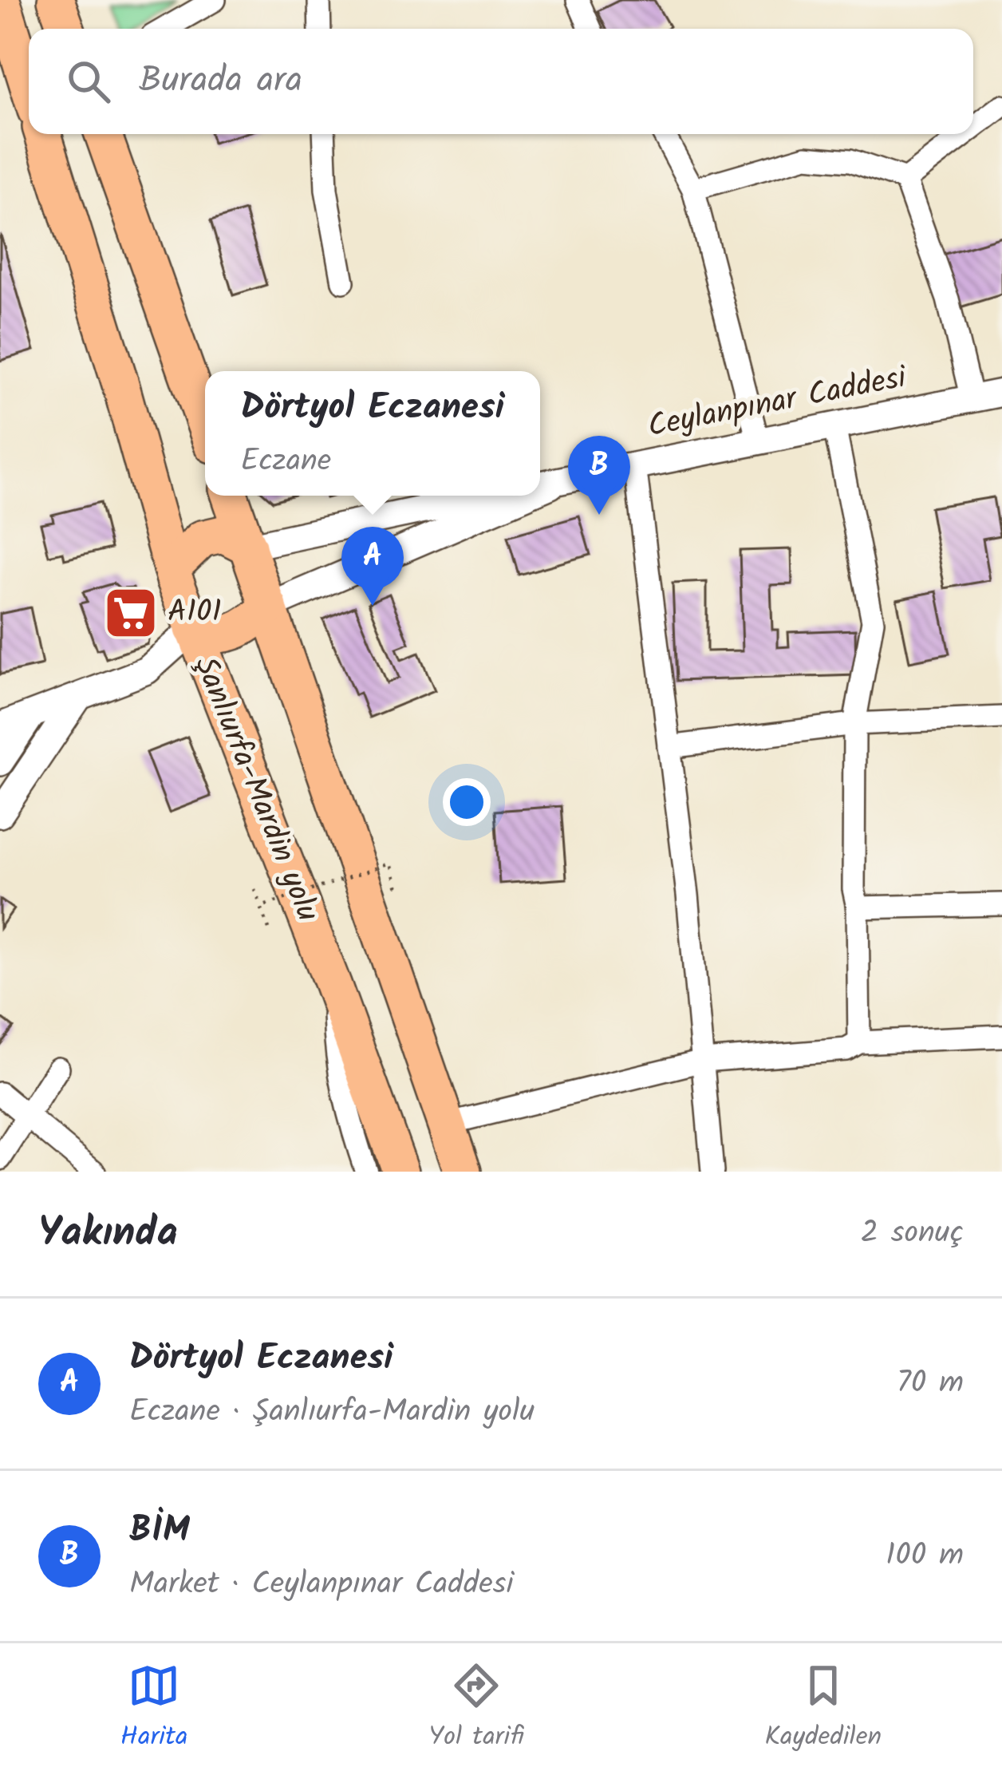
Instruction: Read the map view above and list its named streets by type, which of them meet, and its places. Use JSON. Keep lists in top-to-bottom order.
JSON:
{
  "streets": {
    "highway": ["Şanlıurfa-Mardin yolu"],
    "street": ["Ceylanpınar Caddesi"]
  },
  "places": {
    "supermarket": ["A101"]
  },
  "page": {
    "search": "Burada ara",
    "popup": ["Dörtyol Eczanesi", "Eczane"],
    "pins": ["B", "A"],
    "heading": ["Yakında", "2 sonuç"],
    "list": [
      {
        "mark": "A",
        "name": "Dörtyol Eczanesi",
        "note": "Eczane · Şanlıurfa-Mardin yolu",
        "value": "70 m"
      },
      {
        "mark": "B",
        "name": "BİM",
        "note": "Market · Ceylanpınar Caddesi",
        "value": "100 m"
      }
    ],
    "nav": ["Harita", "Yol tarifi", "Kaydedilen"]
  }
}
